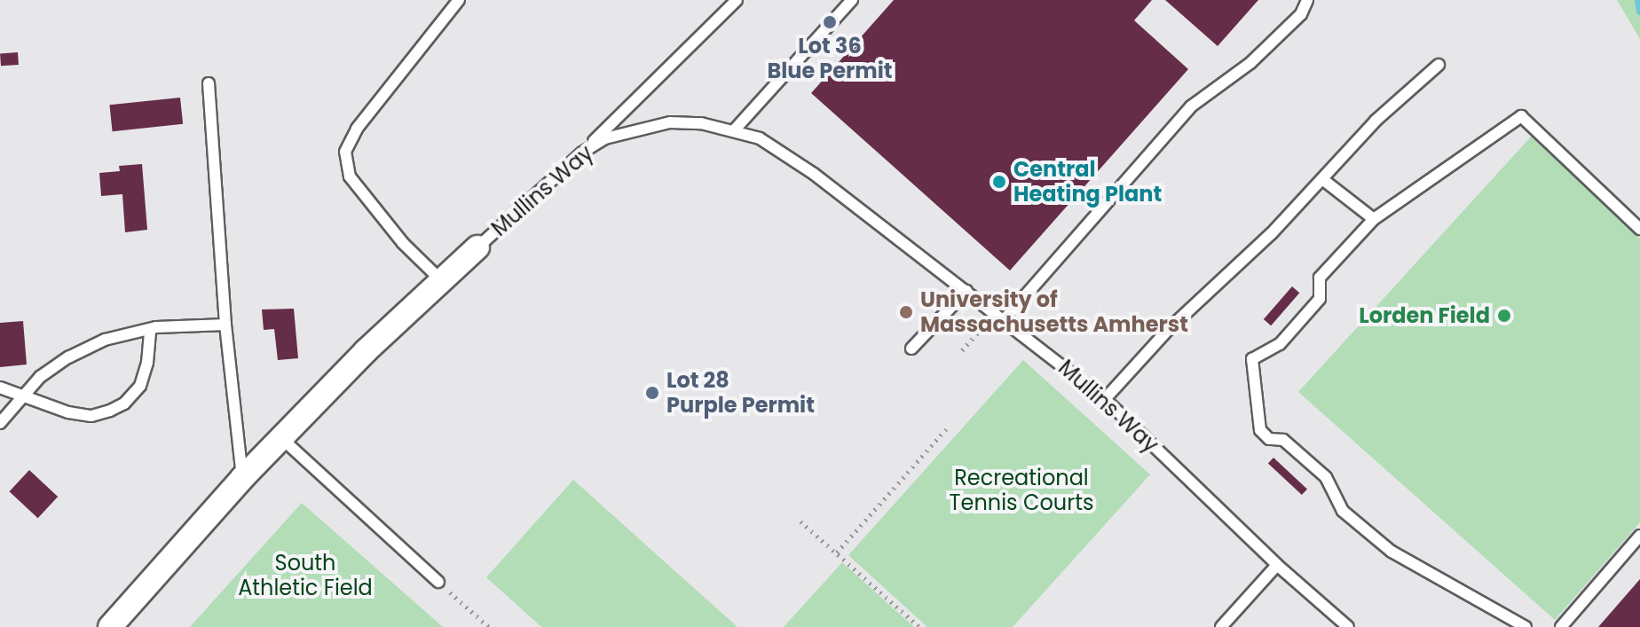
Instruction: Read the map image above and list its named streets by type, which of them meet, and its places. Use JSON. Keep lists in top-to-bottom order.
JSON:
{
  "streets": {
    "street": ["Mullins Way"]
  },
  "parks": ["Recreational Tennis Courts", "South Athletic Field"],
  "places": [
    "Lot 36 Blue Permit",
    "Central Heating Plant",
    "University of Massachusetts Amherst",
    "Lorden Field",
    "Lot 28 Purple Permit"
  ]
}
